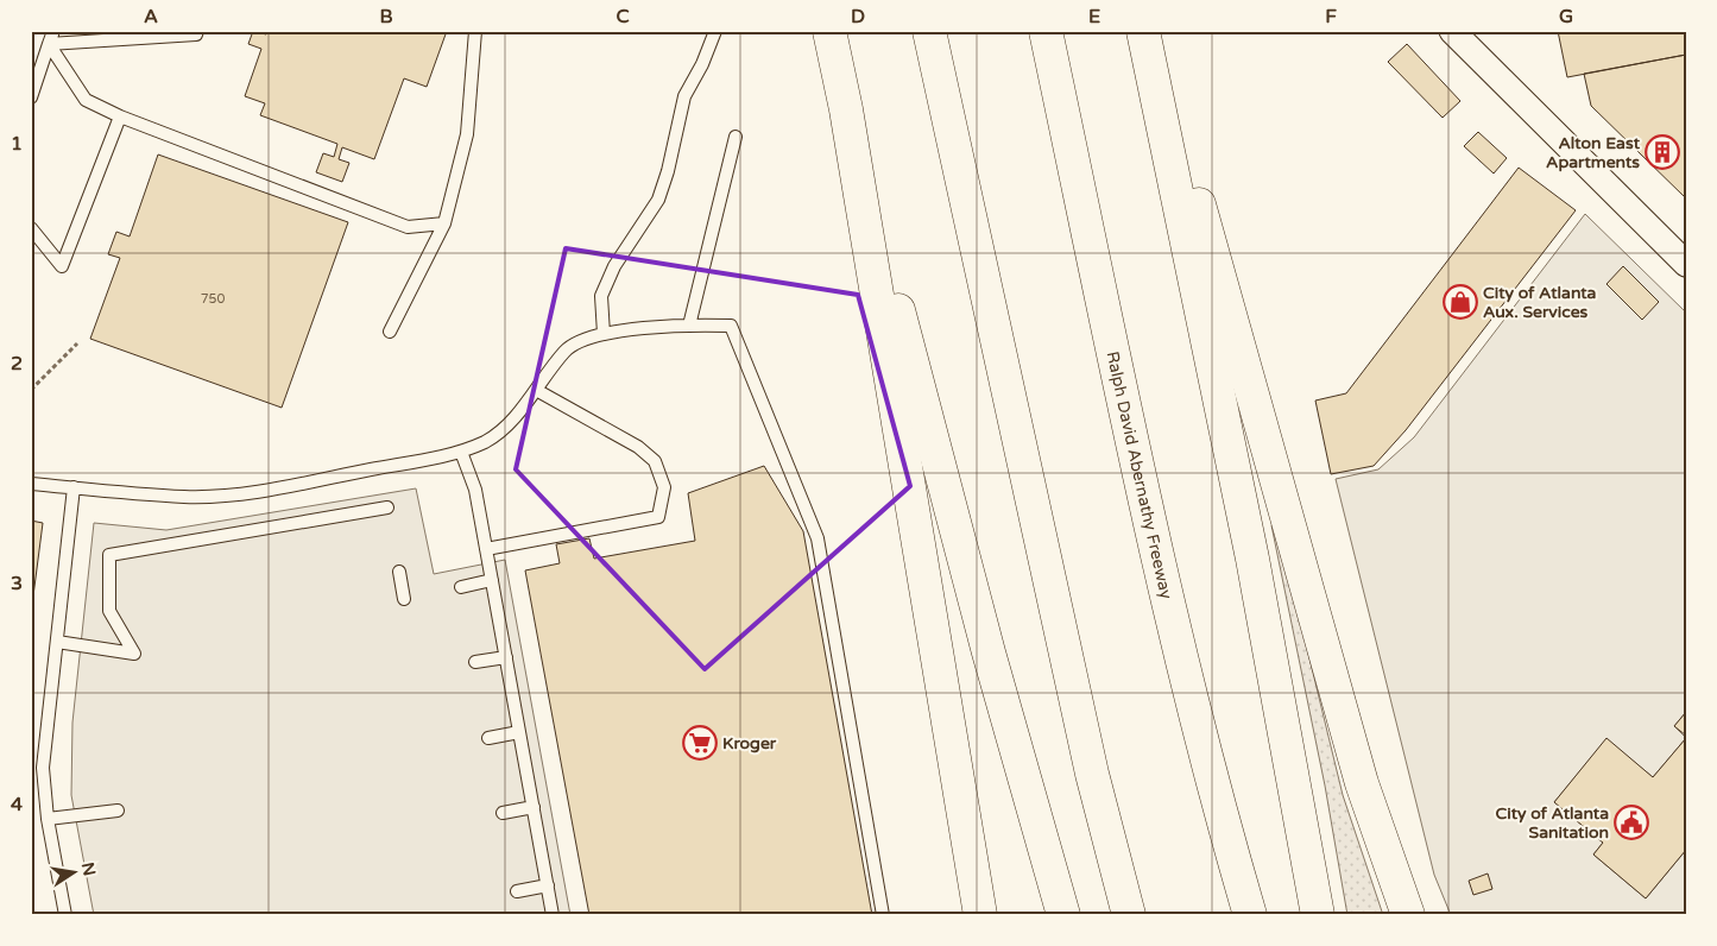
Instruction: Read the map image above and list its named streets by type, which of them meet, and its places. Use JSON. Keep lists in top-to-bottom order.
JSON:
{
  "streets": {
    "highway": ["Ralph David Abernathy Freeway"]
  },
  "places": {
    "building": ["Alton East Apartments"],
    "shop": ["City of Atlanta Aux. Services"],
    "supermarket": ["Kroger"],
    "public building": ["City of Atlanta Sanitation"]
  },
  "house_numbers": ["750"],
  "north": "right",
  "grid": {
    "columns": [
      "A",
      "B",
      "C",
      "D",
      "E",
      "F",
      "G"
    ],
    "rows": [
      "1",
      "2",
      "3",
      "4"
    ]
  }
}
